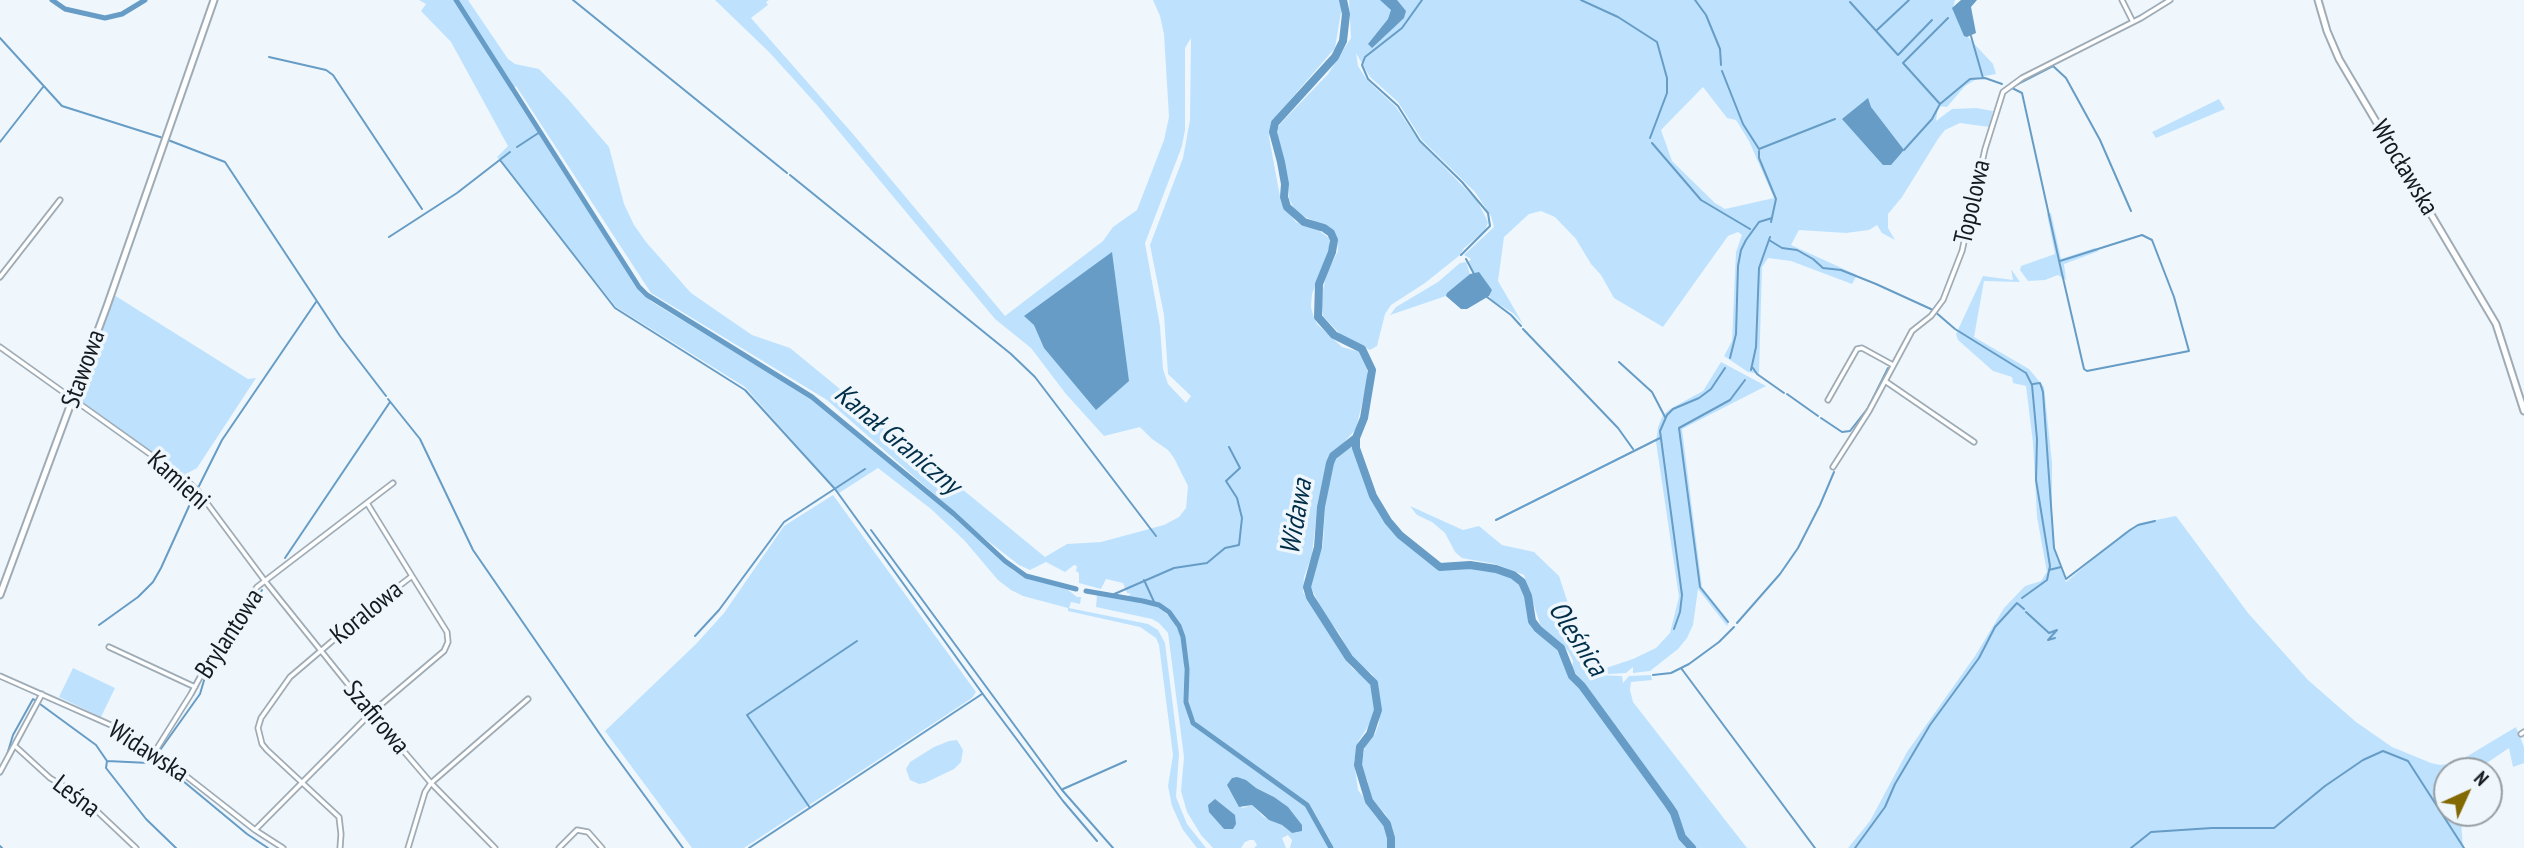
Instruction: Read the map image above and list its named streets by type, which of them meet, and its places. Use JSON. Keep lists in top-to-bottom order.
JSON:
{
  "streets": {
    "street": [
      "Wrocławska",
      "Topolowa",
      "Stawowa",
      "Kamieni",
      "Koralowa",
      "Brylantowa",
      "Szafirowa",
      "Widawska",
      "Leśna"
    ]
  },
  "crossings": [
    ["Stawowa", "Kamieni"],
    ["Kamieni", "Brylantowa"],
    ["Kamieni", "Szafirowa"],
    ["Koralowa", "Brylantowa"],
    ["Koralowa", "Szafirowa"],
    ["Brylantowa", "Szafirowa"],
    ["Brylantowa", "Widawska"]
  ],
  "water": ["Kanał Graniczny", "Widawa", "Oleśnica"],
  "north": "top right"
}
